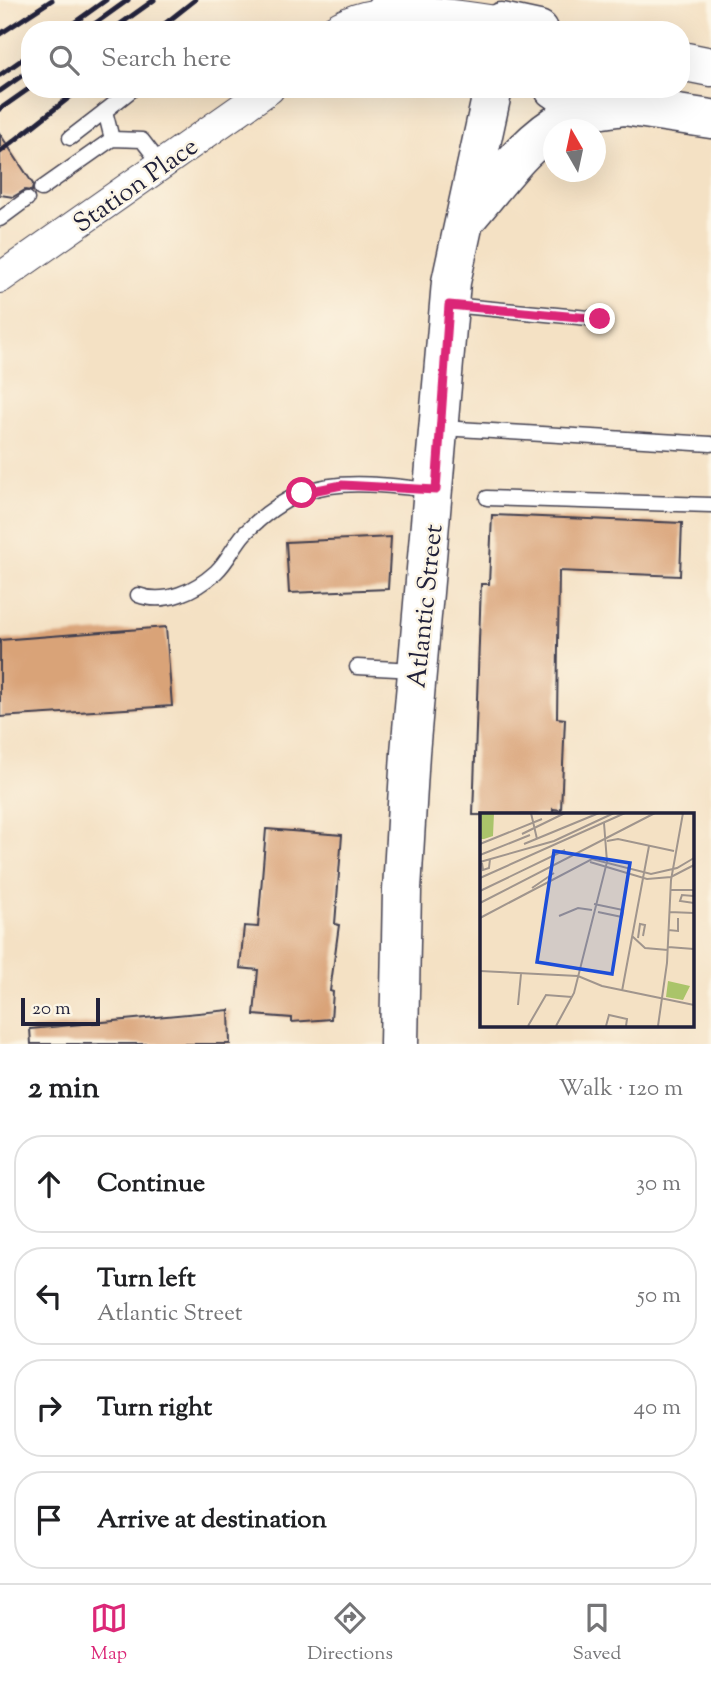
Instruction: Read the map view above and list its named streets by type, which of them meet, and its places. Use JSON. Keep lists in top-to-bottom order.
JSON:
{
  "streets": {
    "street": ["Station Place", "Atlantic Street"]
  },
  "scale_bar": "20 m",
  "north": "top",
  "page": {
    "search": "Search here",
    "scale": "20 m",
    "heading": ["2 min", "Walk · 120 m"],
    "list": [
      ["Continue", "30 m"],
      ["Turn left", "Atlantic Street", "50 m"],
      ["Turn right", "40 m"],
      "Arrive at destination"
    ],
    "nav": ["Map", "Directions", "Saved"]
  }
}
